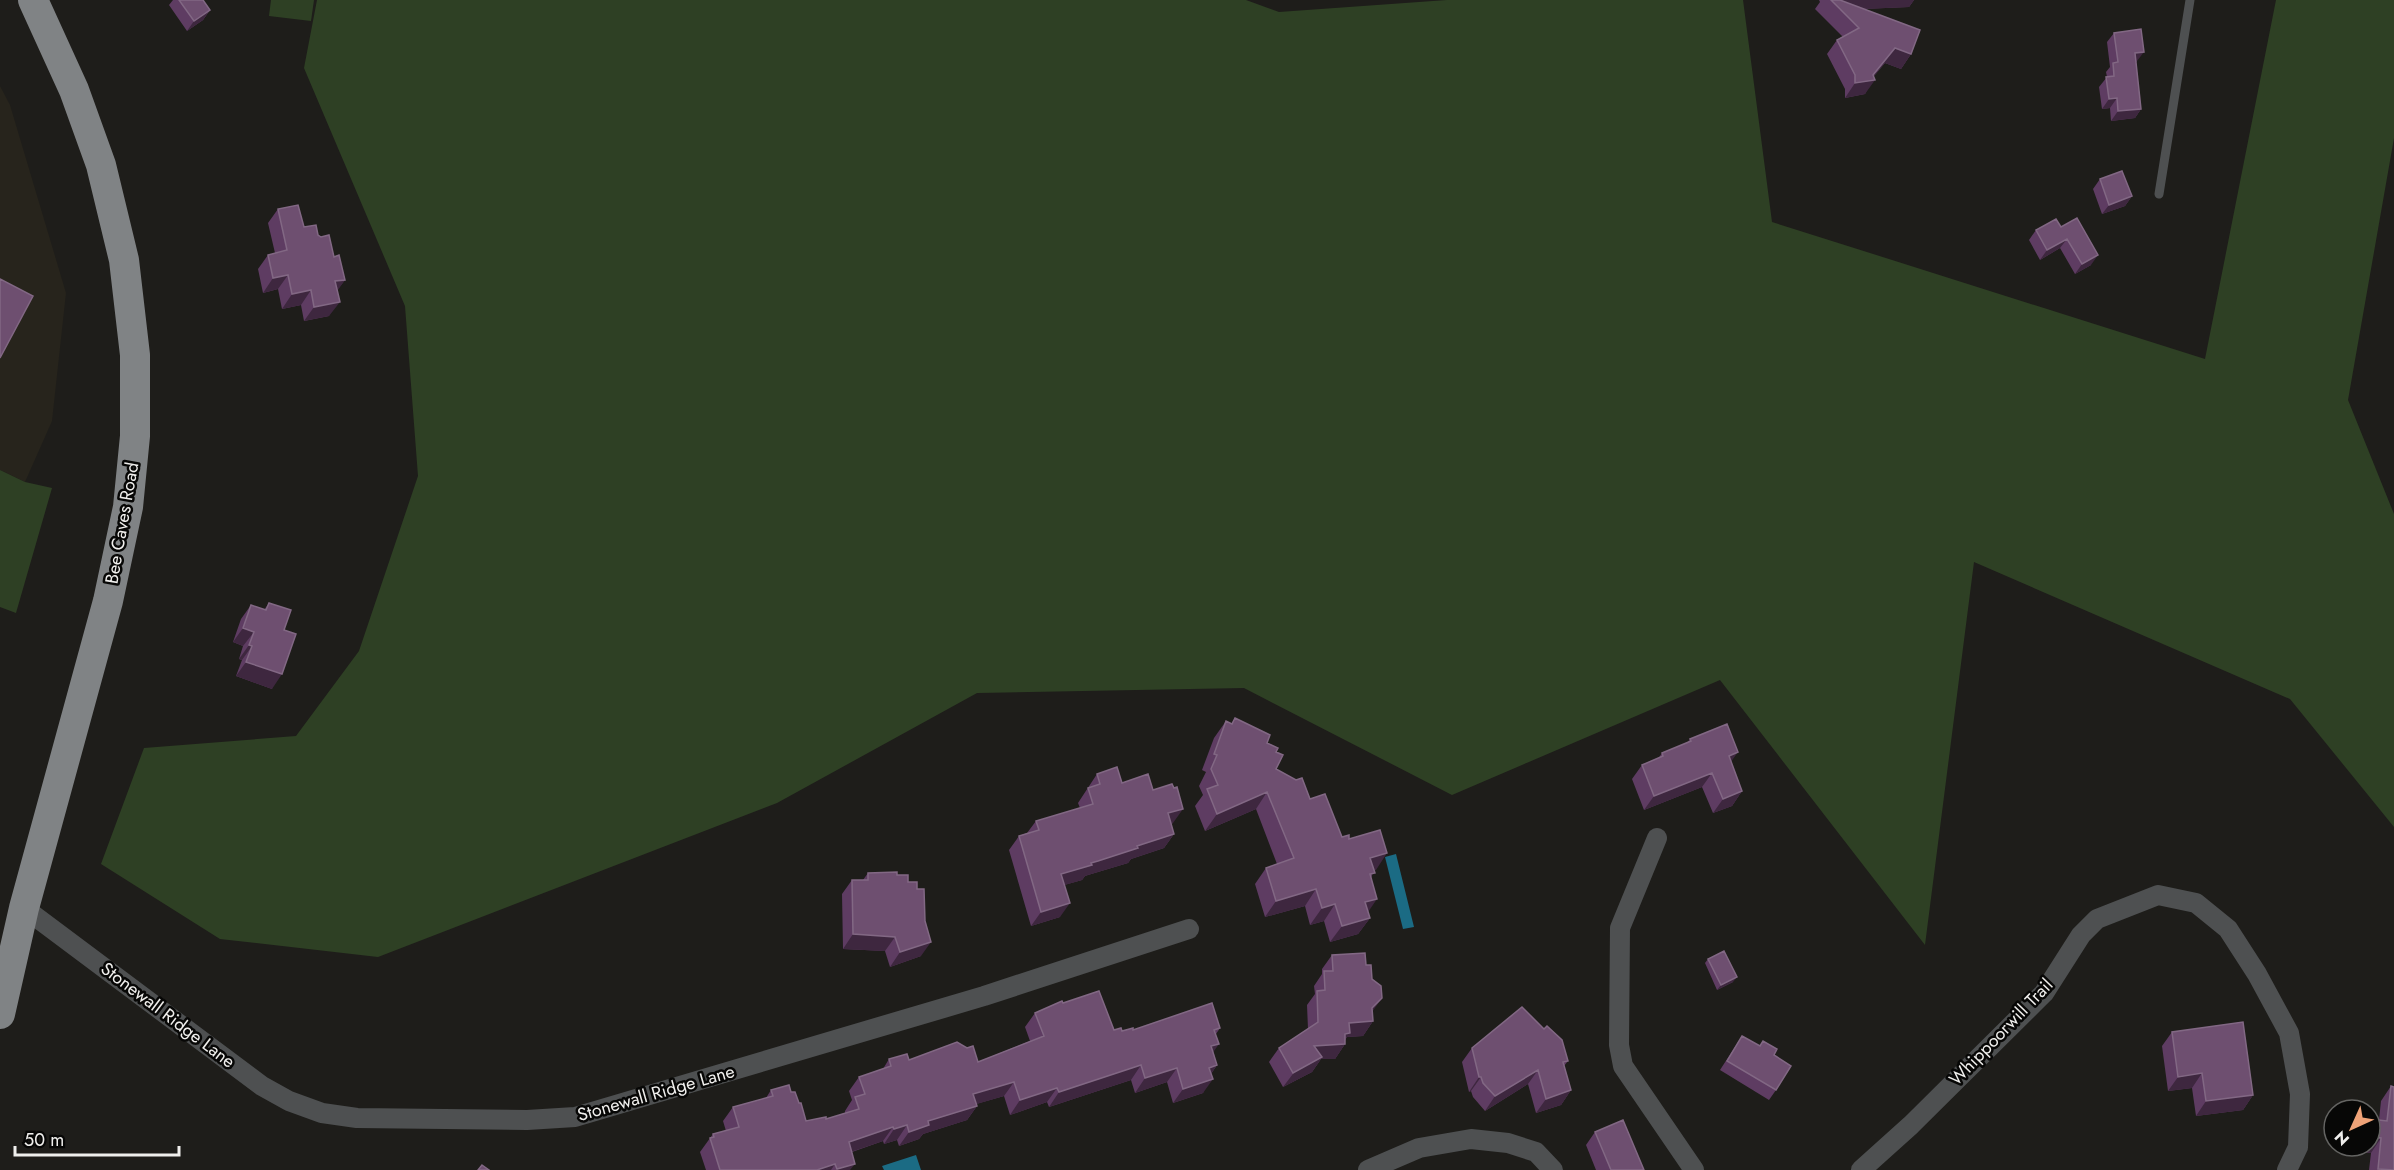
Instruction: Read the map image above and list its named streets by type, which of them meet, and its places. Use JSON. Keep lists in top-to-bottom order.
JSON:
{
  "streets": {
    "main road": ["Bee Caves Road"],
    "street": ["Stonewall Ridge Lane", "Whippoorwill Trail"]
  },
  "crossings": [
    ["Bee Caves Road", "Stonewall Ridge Lane"]
  ],
  "scale_bar": "50 m",
  "north": "bottom left"
}
